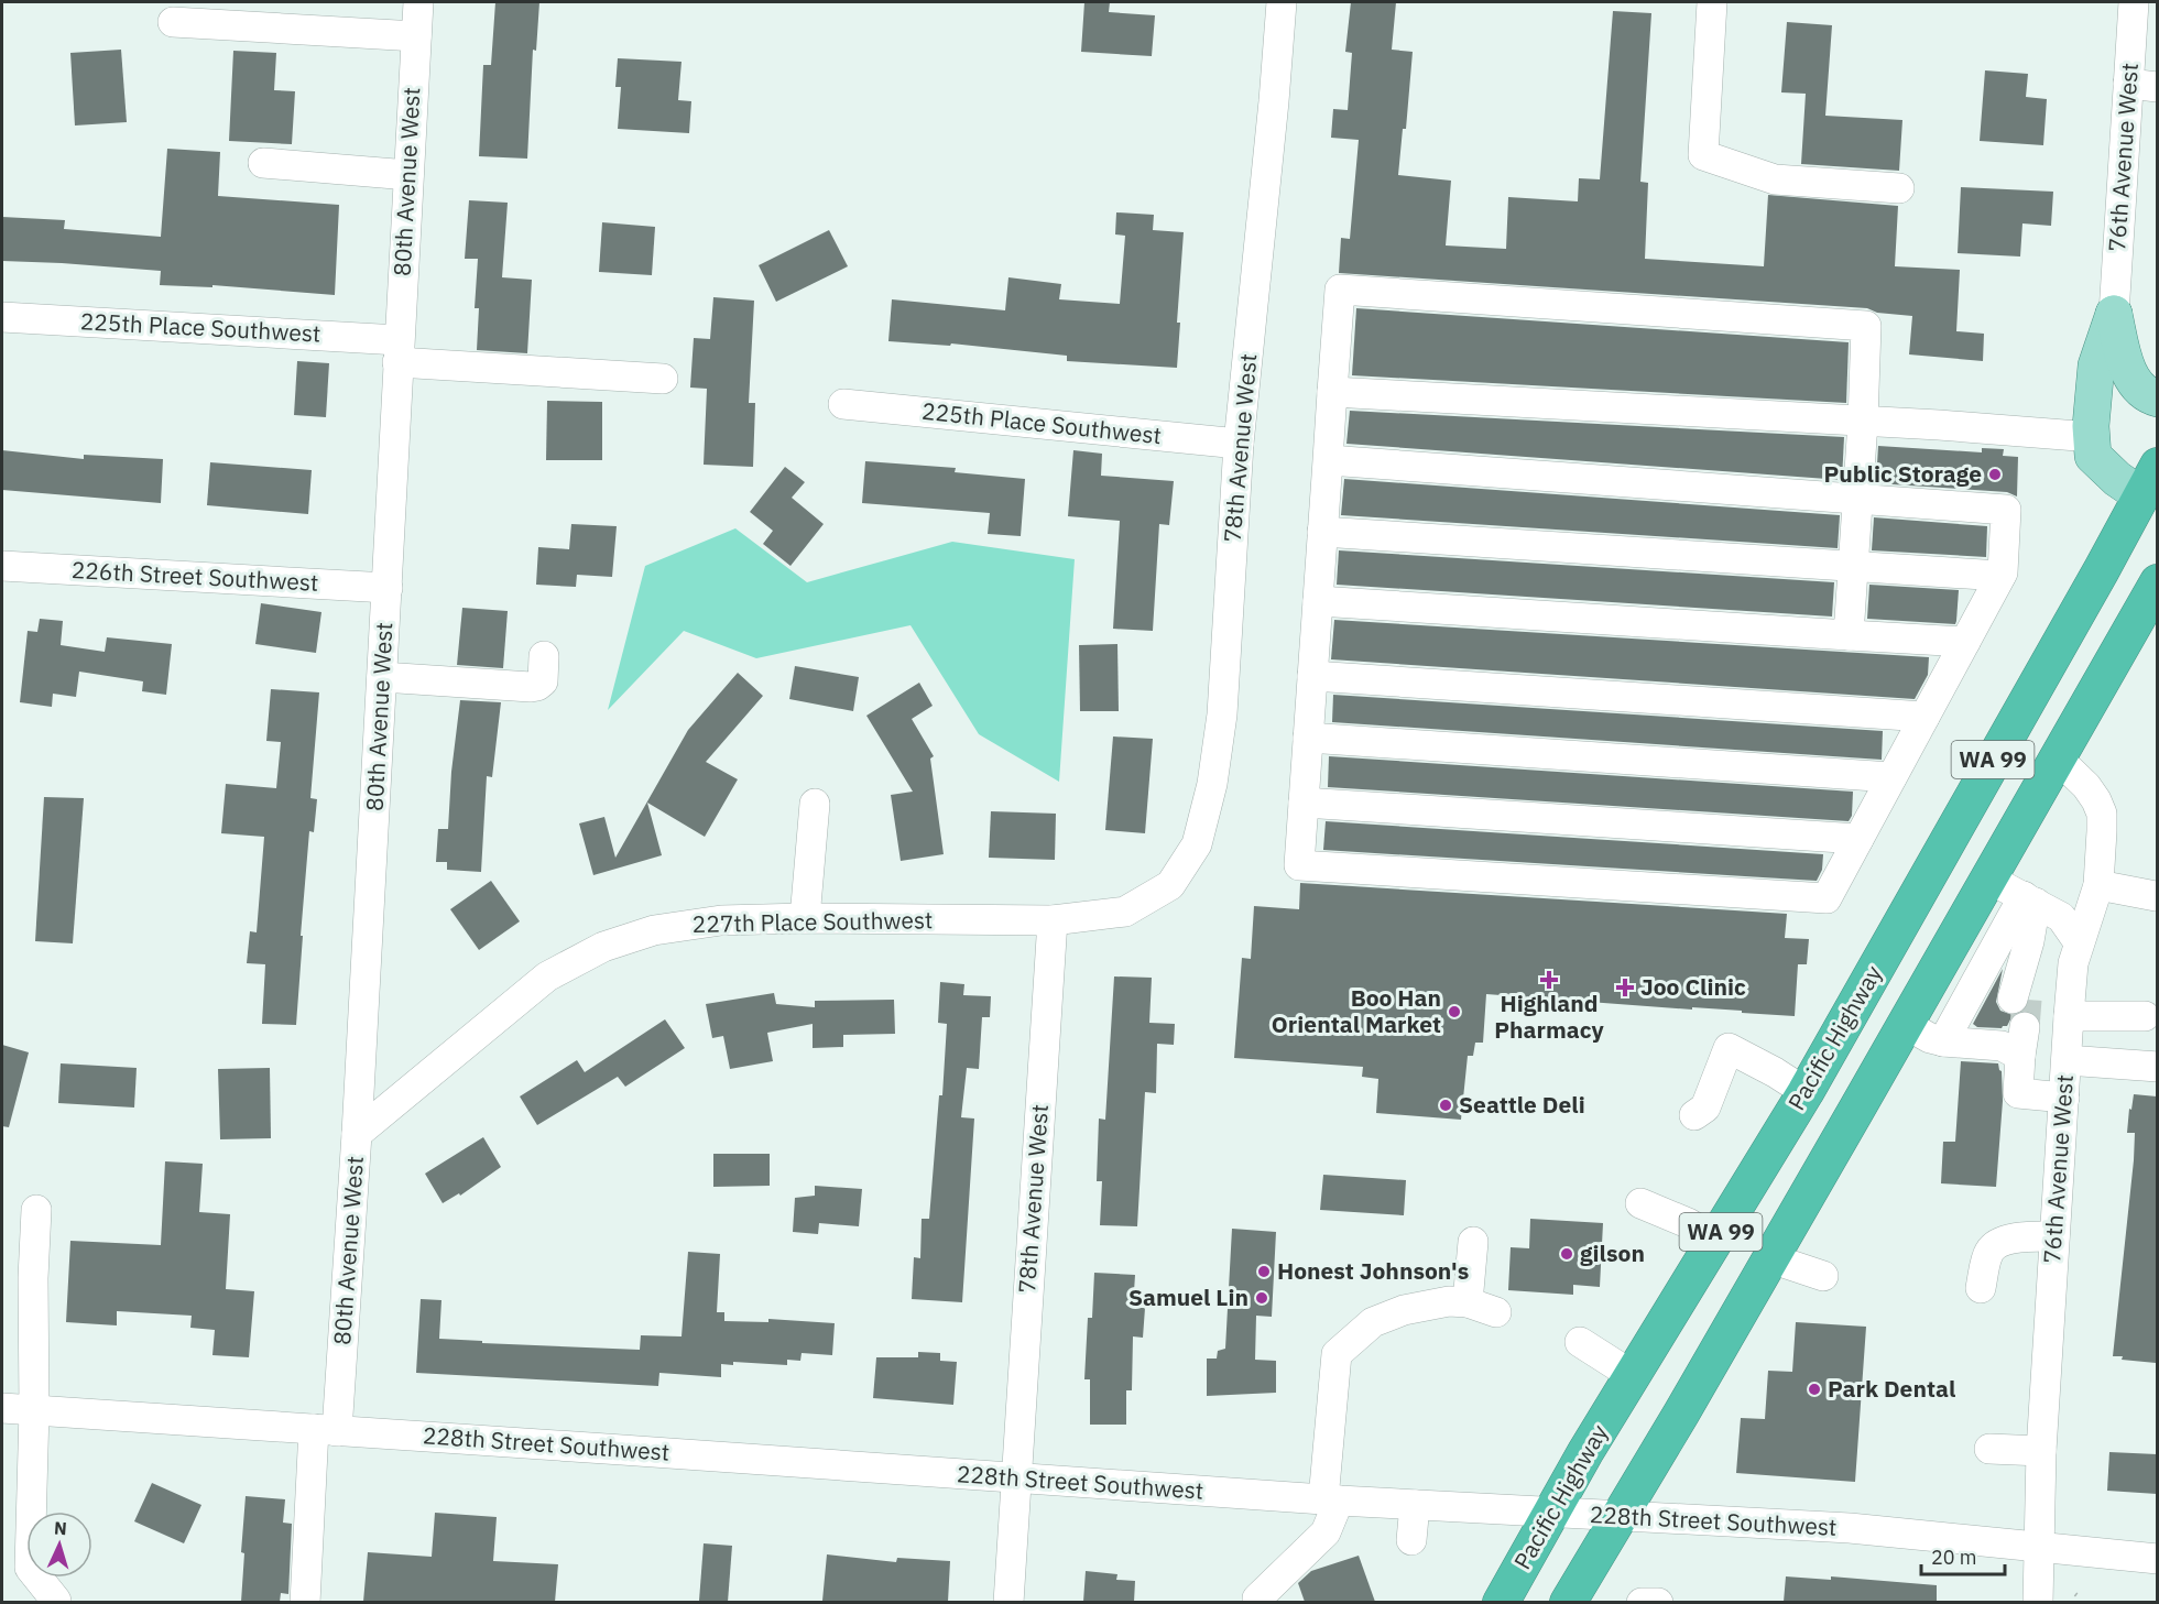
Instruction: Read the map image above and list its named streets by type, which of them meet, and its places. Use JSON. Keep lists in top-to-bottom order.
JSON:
{
  "streets": {
    "highway": ["WA 99", "Pacific Highway"],
    "street": [
      "76th Avenue West",
      "80th Avenue West",
      "225th Place Southwest",
      "78th Avenue West",
      "226th Street Southwest",
      "227th Place Southwest",
      "228th Street Southwest"
    ]
  },
  "crossings": [
    ["76th Avenue West", "WA 99"],
    ["76th Avenue West", "228th Street Southwest"],
    ["80th Avenue West", "225th Place Southwest"],
    ["80th Avenue West", "226th Street Southwest"],
    ["80th Avenue West", "227th Place Southwest"],
    ["80th Avenue West", "228th Street Southwest"],
    ["225th Place Southwest", "78th Avenue West"],
    ["78th Avenue West", "227th Place Southwest"],
    ["78th Avenue West", "228th Street Southwest"],
    ["WA 99", "228th Street Southwest"],
    ["Pacific Highway", "228th Street Southwest"]
  ],
  "places": {
    "other": [
      "Public Storage",
      "Boo Han Oriental Market",
      "Seattle Deli",
      "gilson",
      "Honest Johnson's",
      "Samuel Lin",
      "Park Dental"
    ],
    "health": ["Highland Pharmacy", "Joo Clinic"]
  },
  "scale_bar": "20 m",
  "north": "top"
}
